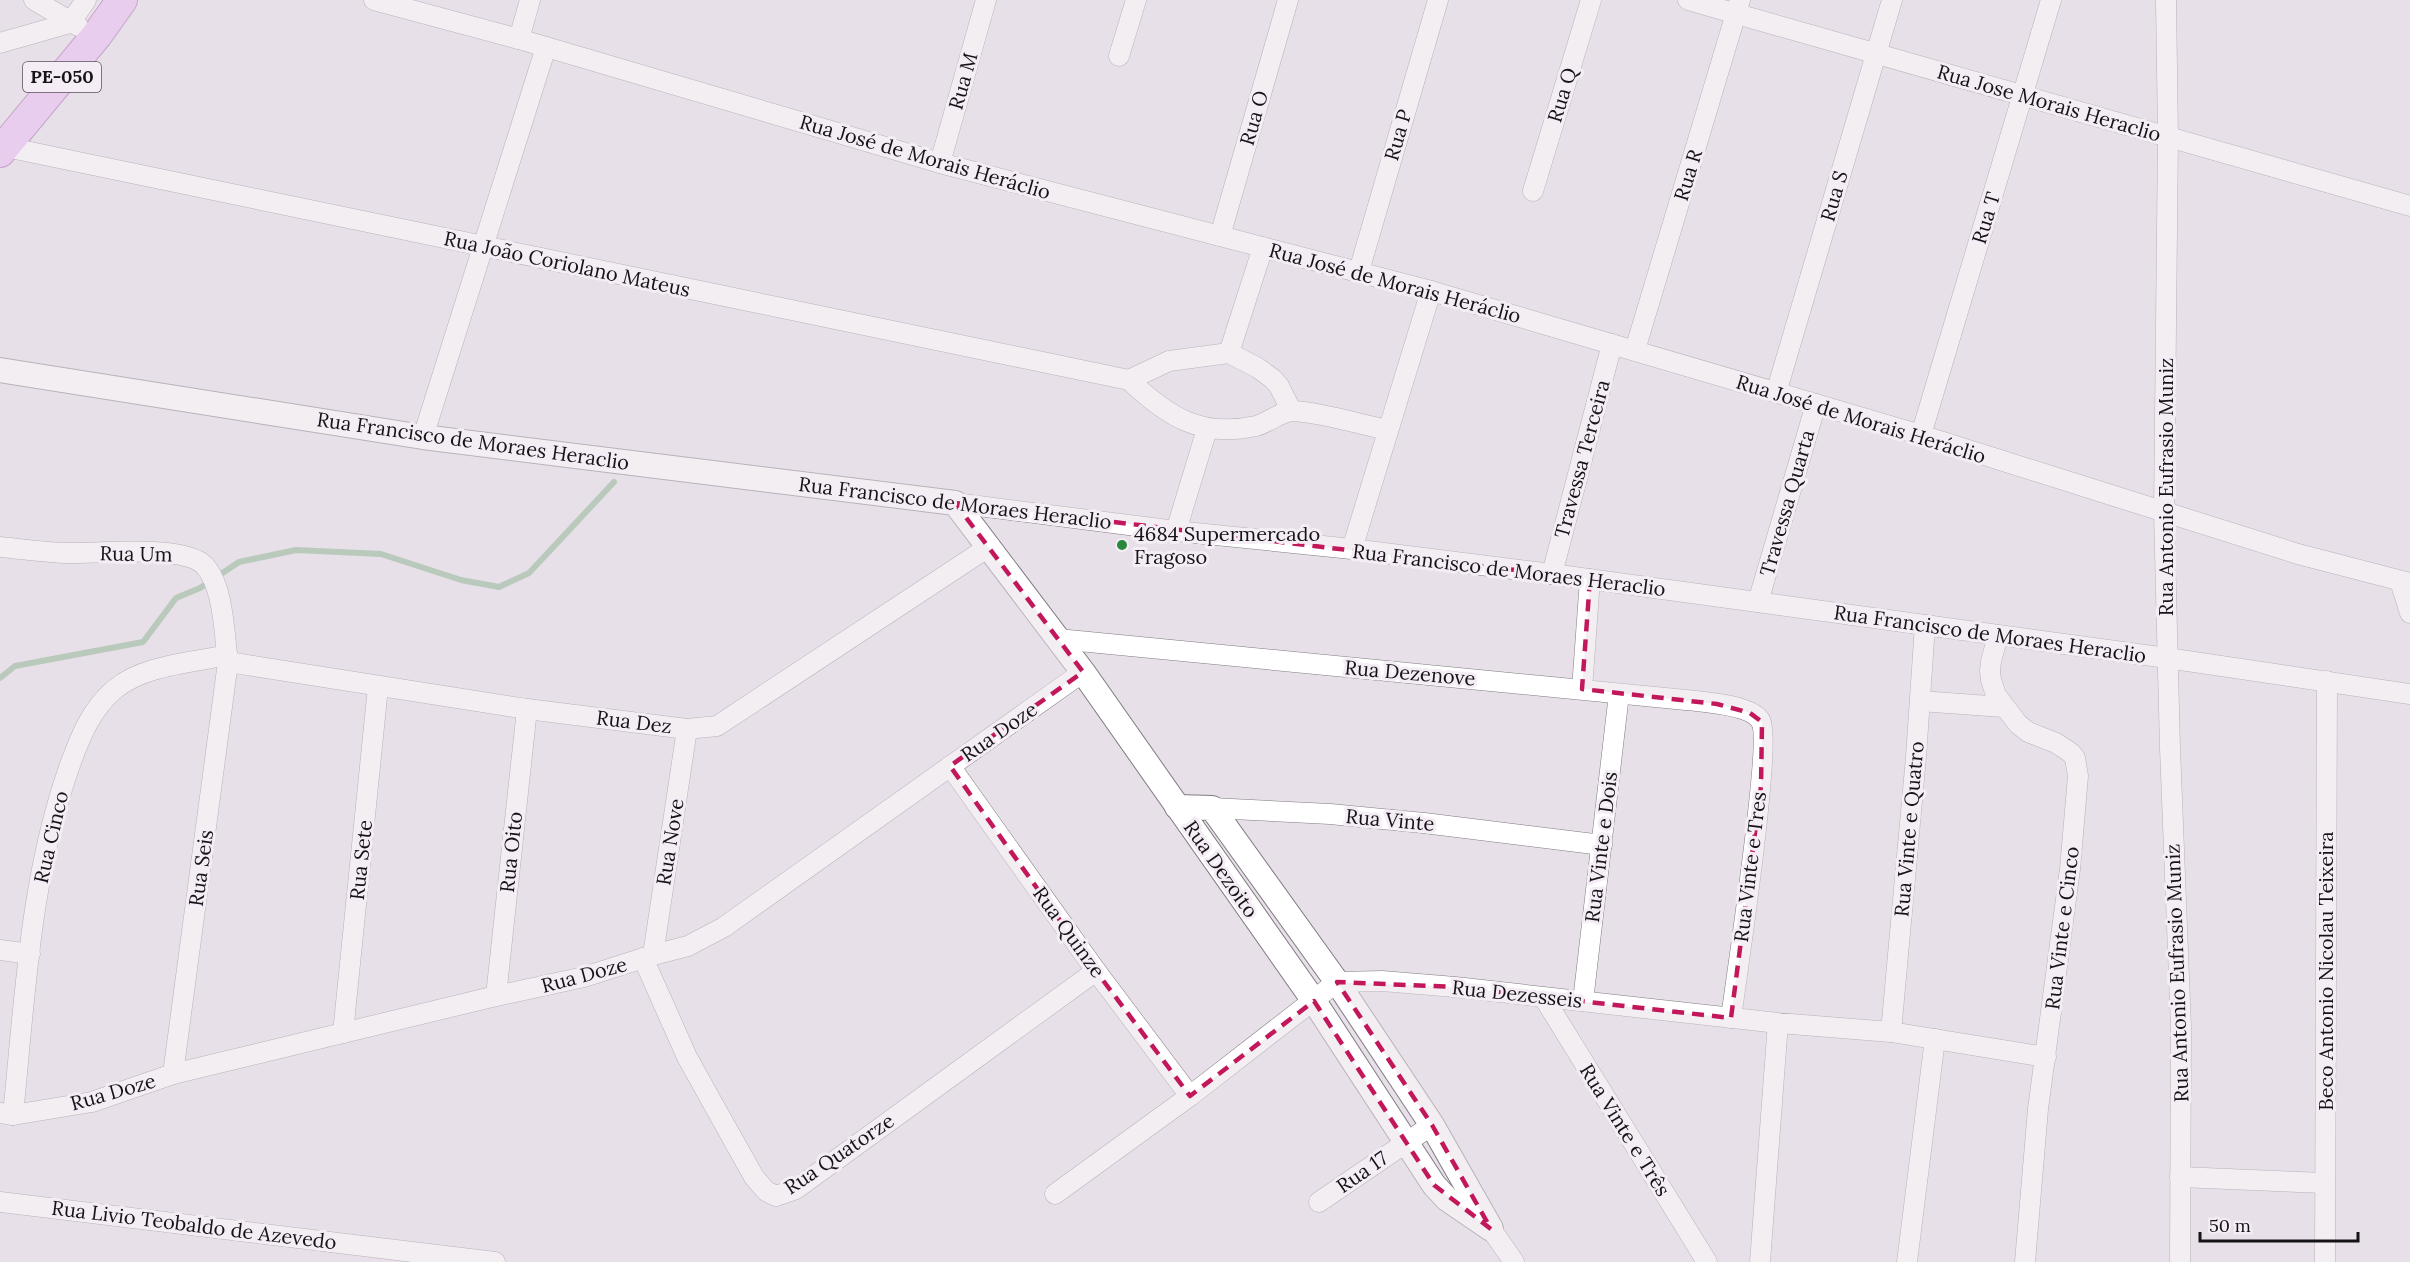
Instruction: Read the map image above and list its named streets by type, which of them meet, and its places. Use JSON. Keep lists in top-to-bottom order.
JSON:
{
  "streets": {
    "main road": ["PE-050"],
    "street": [
      "Rua M",
      "Rua Q",
      "Rua Jose Morais Heraclio",
      "Rua O",
      "Rua P",
      "Rua José de Morais Heráclio",
      "Rua R",
      "Rua S",
      "Rua T",
      "Rua João Coriolano Mateus",
      "Rua Francisco de Moraes Heraclio",
      "Travessa Terceira",
      "Rua Antonio Eufrasio Muniz",
      "Travessa Quarta",
      "Rua Um",
      "Rua Dezenove",
      "Rua Dez",
      "Rua Doze",
      "Rua Vinte",
      "Rua Vinte e Quatro",
      "Rua Cinco",
      "Rua Nove",
      "Rua Vinte e Dois",
      "Rua Oito",
      "Rua Sete",
      "Rua Vinte e Tres",
      "Rua Seis",
      "Rua Dezoito",
      "Rua Vinte e Cinco",
      "Rua Quinze",
      "Beco Antonio Nicolau Teixeira",
      "Rua Dezesseis",
      "Rua Vinte e Três",
      "Rua Quatorze",
      "Rua 17",
      "Rua Livio Teobaldo de Azevedo"
    ]
  },
  "crossings": [
    ["PE-050", "Rua João Coriolano Mateus"],
    ["Rua M", "Rua José de Morais Heráclio"],
    ["Rua Jose Morais Heraclio", "Rua R"],
    ["Rua Jose Morais Heraclio", "Rua S"],
    ["Rua Jose Morais Heraclio", "Rua T"],
    ["Rua Jose Morais Heraclio", "Rua Antonio Eufrasio Muniz"],
    ["Rua O", "Rua José de Morais Heráclio"],
    ["Rua P", "Rua José de Morais Heráclio"],
    ["Rua José de Morais Heráclio", "Rua R"],
    ["Rua José de Morais Heráclio", "Rua S"],
    ["Rua José de Morais Heráclio", "Rua T"],
    ["Rua José de Morais Heráclio", "Travessa Terceira"],
    ["Rua José de Morais Heráclio", "Rua Antonio Eufrasio Muniz"],
    ["Rua José de Morais Heráclio", "Travessa Quarta"],
    ["Rua Francisco de Moraes Heraclio", "Travessa Terceira"],
    ["Rua Francisco de Moraes Heraclio", "Rua Antonio Eufrasio Muniz"],
    ["Rua Francisco de Moraes Heraclio", "Travessa Quarta"],
    ["Rua Francisco de Moraes Heraclio", "Rua Vinte e Quatro"],
    ["Rua Francisco de Moraes Heraclio", "Rua Dezoito"],
    ["Rua Francisco de Moraes Heraclio", "Rua Vinte e Cinco"],
    ["Rua Francisco de Moraes Heraclio", "Beco Antonio Nicolau Teixeira"],
    ["Rua Um", "Rua Dez"],
    ["Rua Um", "Rua Cinco"],
    ["Rua Um", "Rua Seis"],
    ["Rua Dezenove", "Rua Vinte e Dois"],
    ["Rua Dezenove", "Rua Vinte e Tres"],
    ["Rua Dezenove", "Rua Dezoito"],
    ["Rua Dez", "Rua Cinco"],
    ["Rua Dez", "Rua Nove"],
    ["Rua Dez", "Rua Oito"],
    ["Rua Dez", "Rua Sete"],
    ["Rua Dez", "Rua Seis"],
    ["Rua Dez", "Rua Dezoito"],
    ["Rua Doze", "Rua Cinco"],
    ["Rua Doze", "Rua Nove"],
    ["Rua Doze", "Rua Oito"],
    ["Rua Doze", "Rua Sete"],
    ["Rua Doze", "Rua Seis"],
    ["Rua Doze", "Rua Dezoito"],
    ["Rua Doze", "Rua Quinze"],
    ["Rua Doze", "Rua Quatorze"],
    ["Rua Vinte", "Rua Vinte e Dois"],
    ["Rua Vinte", "Rua Dezoito"],
    ["Rua Vinte e Quatro", "Rua Dezesseis"],
    ["Rua Cinco", "Rua Seis"],
    ["Rua Nove", "Rua Quatorze"],
    ["Rua Vinte e Dois", "Rua Dezesseis"],
    ["Rua Vinte e Tres", "Rua Dezesseis"],
    ["Rua Dezoito", "Rua Dezesseis"],
    ["Rua Dezoito", "Rua 17"],
    ["Rua Vinte e Cinco", "Rua Dezesseis"],
    ["Rua Quinze", "Rua Quatorze"],
    ["Rua Dezesseis", "Rua Vinte e Três"]
  ],
  "places": ["4684 Supermercado Fragoso"],
  "scale_bar": "50 m"
}
